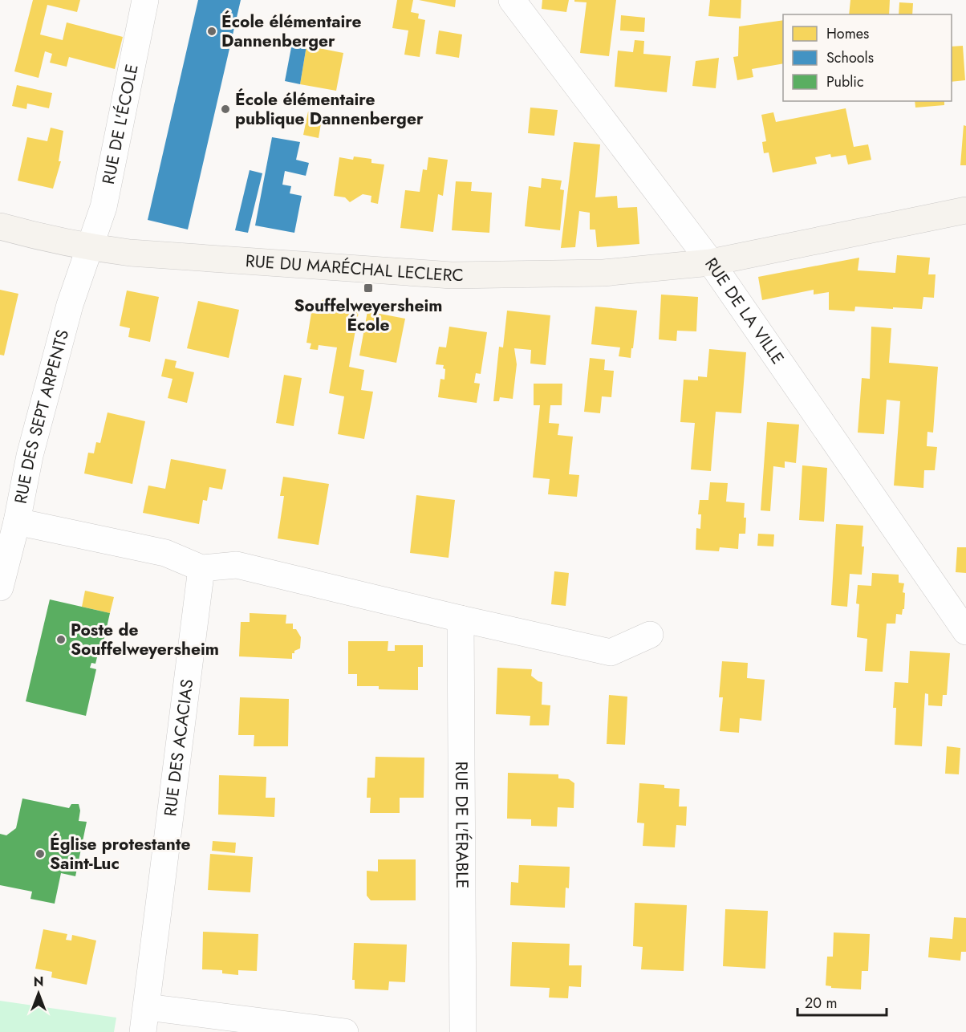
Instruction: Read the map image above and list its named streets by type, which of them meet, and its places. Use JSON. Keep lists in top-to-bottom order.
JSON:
{
  "streets": {
    "street": [
      "RUE DE L'ÉCOLE",
      "RUE DU MARÉCHAL LECLERC",
      "RUE DE LA VILLE",
      "RUE DES SEPT ARPENTS",
      "RUE DES ACACIAS",
      "RUE DE L'ÉRABLE"
    ]
  },
  "crossings": [
    ["RUE DE L'ÉCOLE", "RUE DU MARÉCHAL LECLERC"],
    ["RUE DE L'ÉCOLE", "RUE DES SEPT ARPENTS"],
    ["RUE DU MARÉCHAL LECLERC", "RUE DE LA VILLE"],
    ["RUE DU MARÉCHAL LECLERC", "RUE DES SEPT ARPENTS"]
  ],
  "places": {
    "other": [
      "École élémentaire Dannenberger",
      "École élémentaire publique Dannenberger",
      "Poste de Souffelweyersheim",
      "Église protestante Saint-Luc"
    ],
    "transit": ["Souffelweyersheim École"]
  },
  "legend": ["Homes", "Schools", "Public"],
  "scale_bar": "20 m",
  "north": "top"
}
